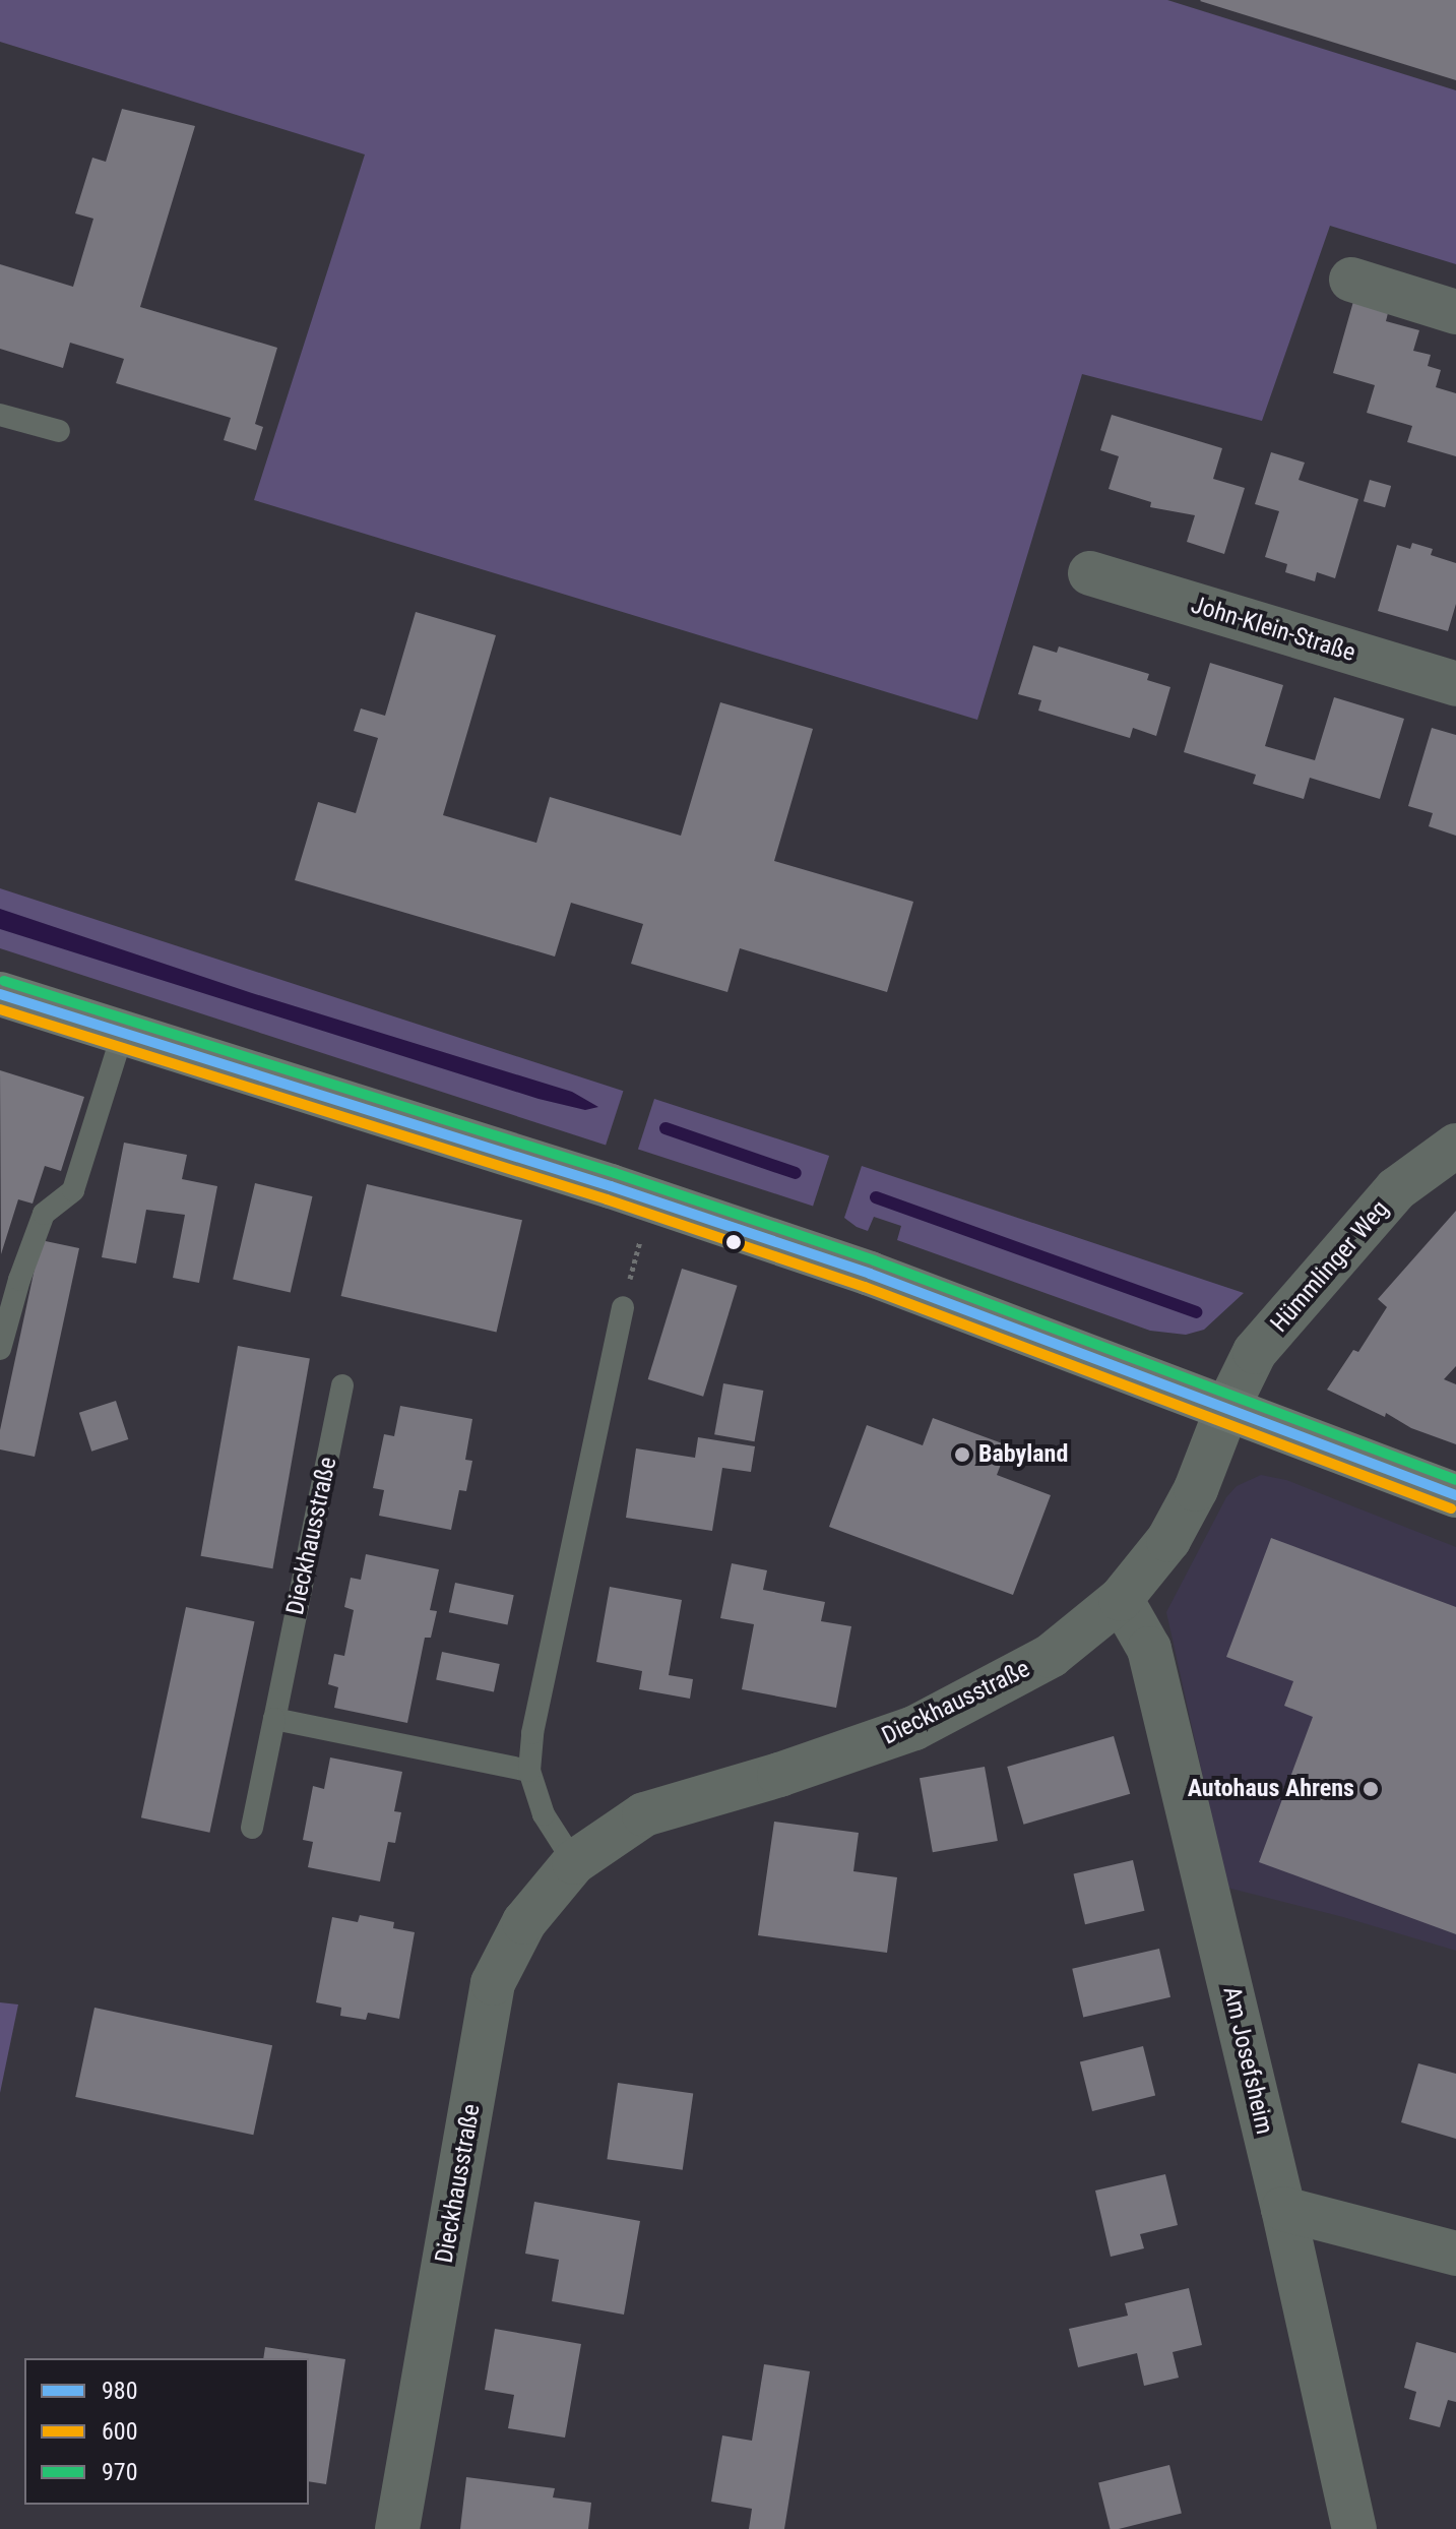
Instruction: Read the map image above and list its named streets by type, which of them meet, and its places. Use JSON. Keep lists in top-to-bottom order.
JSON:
{
  "streets": {
    "street": [
      "John-Klein-Straße",
      "Hümmlinger Weg",
      "Dieckhausstraße",
      "Am Josefsheim"
    ]
  },
  "crossings": [
    ["Hümmlinger Weg", "Dieckhausstraße"],
    ["Dieckhausstraße", "Am Josefsheim"]
  ],
  "places": ["Babyland", "Autohaus Ahrens"],
  "lines": ["transit line 970", "transit line 980", "transit line 600"],
  "legend": ["980", "600", "970"]
}
